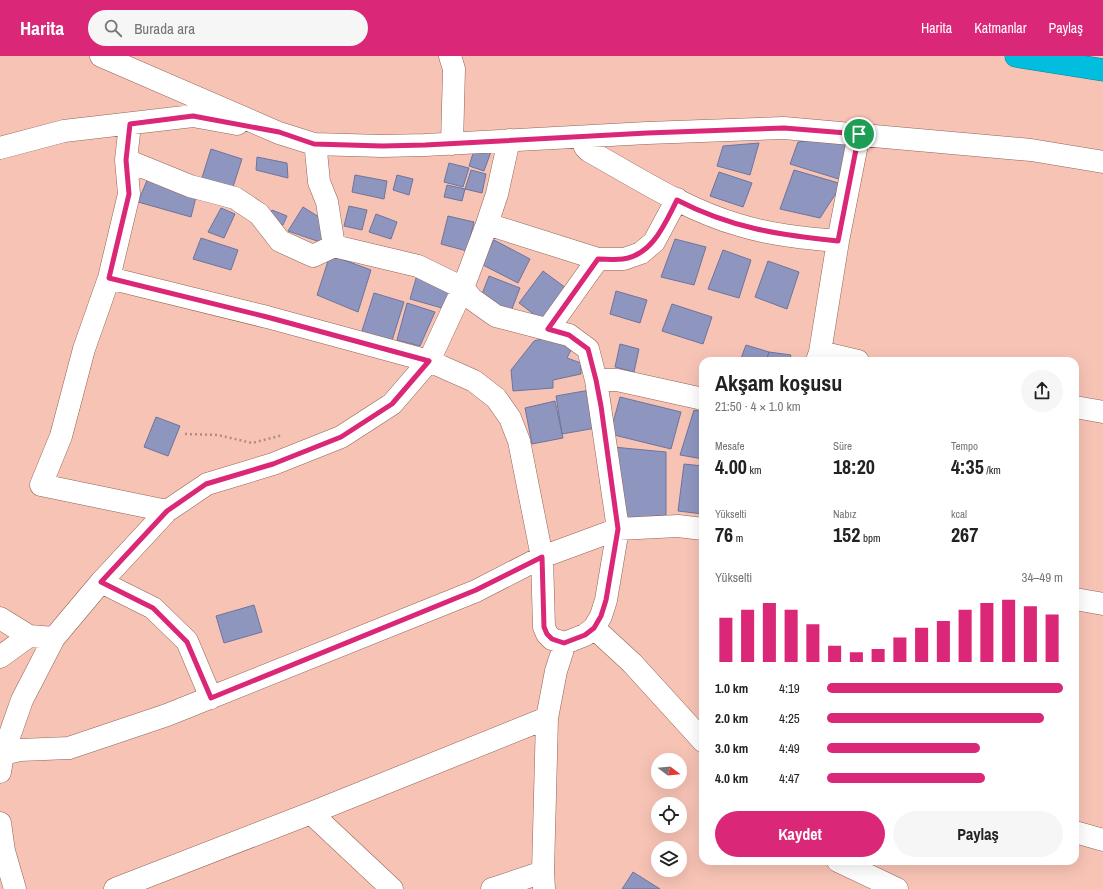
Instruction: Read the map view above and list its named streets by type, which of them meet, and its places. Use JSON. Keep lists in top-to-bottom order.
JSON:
{
  "north": "right",
  "page": {
    "header": "Harita",
    "search": "Burada ara",
    "nav": ["Harita", "Katmanlar", "Paylaş"],
    "heading": ["Akşam koşusu", "21:50 · 4 × 1.0 km"],
    "stats": [
      ["Mesafe", "4.00 km"],
      ["Süre", "18:20"],
      ["Tempo", "4:35 /km"],
      ["Yükselti", "76 m"],
      ["Nabız", "152 bpm"],
      ["kcal", "267"]
    ],
    "chart": ["Yükselti", "34–49 m"],
    "list": [
      {
        "name": "1.0 km",
        "note": "4:19"
      },
      {
        "name": "2.0 km",
        "note": "4:25"
      },
      {
        "name": "3.0 km",
        "note": "4:49"
      },
      {
        "name": "4.0 km",
        "note": "4:47"
      }
    ],
    "buttons": ["Kaydet", "Paylaş"]
  }
}
